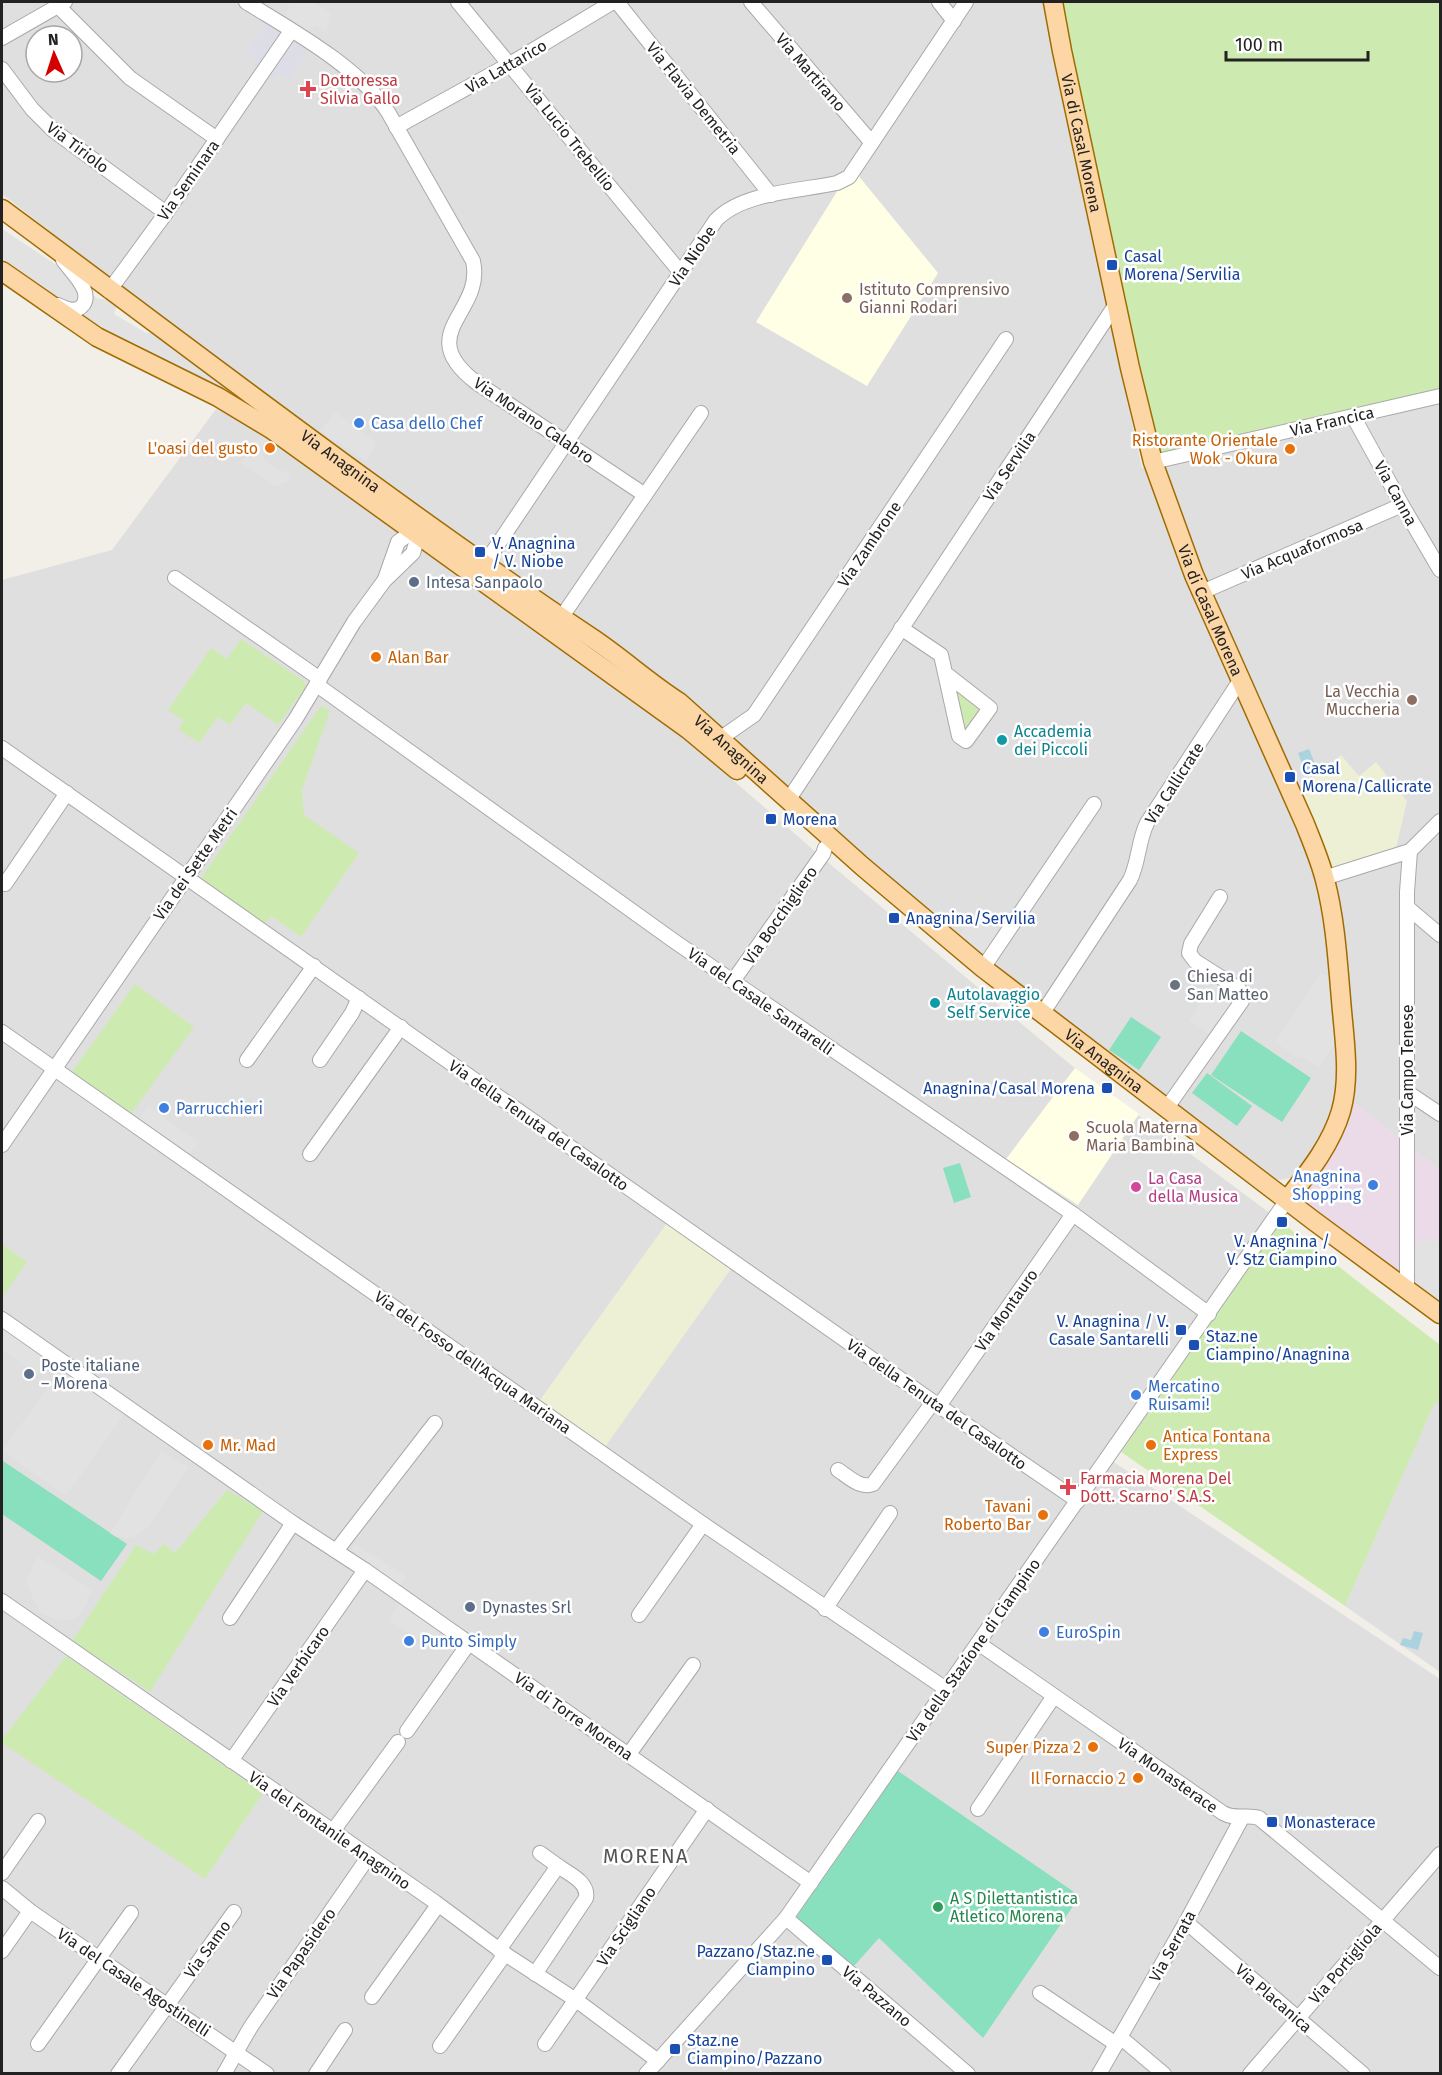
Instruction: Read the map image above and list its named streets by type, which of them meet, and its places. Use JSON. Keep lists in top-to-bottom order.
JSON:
{
  "streets": {
    "main road": ["Via di Casal Morena", "Via Anagnina"],
    "street": [
      "Via Lattarico",
      "Via Martirano",
      "Via Flavia Demetria",
      "Via Lucio Trebellio",
      "Via Tiriolo",
      "Via Seminara",
      "Via Niobe",
      "Via Morano Calabro",
      "Via Francica",
      "Via Servilia",
      "Via Canna",
      "Via Zambrone",
      "Via Acquaformosa",
      "Via Callicrate",
      "Via dei Sette Metri",
      "Via Bocchigliero",
      "Via del Casale Santarelli",
      "Via Campo Tenese",
      "Via della Tenuta del Casalotto",
      "Via Montauro",
      "Via del Fosso dell'Acqua Mariana",
      "Via della Stazione di Ciampino",
      "Via Verbicaro",
      "Via di Torre Morena",
      "Via Monasterace",
      "Via del Fontanile Anagnino",
      "Via Scigliano",
      "Via Serrata",
      "Via Samo",
      "Via Papasidero",
      "Via Portigliola",
      "Via del Casale Agostinelli",
      "Via Pazzano",
      "Via Placanica"
    ]
  },
  "crossings": [
    ["Via Lattarico", "Via Flavia Demetria"],
    ["Via Lattarico", "Via Lucio Trebellio"],
    ["Via Lattarico", "Via Morano Calabro"],
    ["Via Martirano", "Via Niobe"],
    ["Via Flavia Demetria", "Via Niobe"],
    ["Via Lucio Trebellio", "Via Niobe"],
    ["Via di Casal Morena", "Via Francica"],
    ["Via di Casal Morena", "Via Anagnina"],
    ["Via di Casal Morena", "Via Servilia"],
    ["Via di Casal Morena", "Via Acquaformosa"],
    ["Via di Casal Morena", "Via Callicrate"],
    ["Via di Casal Morena", "Via della Stazione di Ciampino"],
    ["Via Tiriolo", "Via Seminara"],
    ["Via Seminara", "Via Anagnina"],
    ["Via Niobe", "Via Morano Calabro"],
    ["Via Niobe", "Via Anagnina"],
    ["Via Francica", "Via Canna"],
    ["Via Anagnina", "Via Servilia"],
    ["Via Anagnina", "Via Zambrone"],
    ["Via Anagnina", "Via Callicrate"],
    ["Via Anagnina", "Via dei Sette Metri"],
    ["Via Anagnina", "Via Bocchigliero"],
    ["Via Anagnina", "Via Campo Tenese"],
    ["Via Anagnina", "Via della Stazione di Ciampino"],
    ["Via Canna", "Via Acquaformosa"],
    ["Via dei Sette Metri", "Via del Casale Santarelli"],
    ["Via dei Sette Metri", "Via della Tenuta del Casalotto"],
    ["Via dei Sette Metri", "Via del Fosso dell'Acqua Mariana"],
    ["Via Bocchigliero", "Via del Casale Santarelli"],
    ["Via del Casale Santarelli", "Via Montauro"],
    ["Via del Casale Santarelli", "Via della Stazione di Ciampino"],
    ["Via della Tenuta del Casalotto", "Via Montauro"],
    ["Via della Tenuta del Casalotto", "Via della Stazione di Ciampino"],
    ["Via del Fosso dell'Acqua Mariana", "Via della Stazione di Ciampino"],
    ["Via della Stazione di Ciampino", "Via di Torre Morena"],
    ["Via della Stazione di Ciampino", "Via Monasterace"],
    ["Via della Stazione di Ciampino", "Via del Fontanile Anagnino"],
    ["Via della Stazione di Ciampino", "Via Pazzano"],
    ["Via Verbicaro", "Via di Torre Morena"],
    ["Via Verbicaro", "Via del Fontanile Anagnino"],
    ["Via di Torre Morena", "Via Scigliano"],
    ["Via Monasterace", "Via Serrata"],
    ["Via Monasterace", "Via Portigliola"],
    ["Via del Fontanile Anagnino", "Via Scigliano"],
    ["Via del Fontanile Anagnino", "Via Papasidero"],
    ["Via Serrata", "Via Placanica"],
    ["Via Samo", "Via del Casale Agostinelli"],
    ["Via Papasidero", "Via del Casale Agostinelli"],
    ["Via Portigliola", "Via Placanica"]
  ],
  "districts": ["MORENA"],
  "places": {
    "health": ["Dottoressa Silvia Gallo", "Farmacia Morena Del Dott. Scarno' S.A.S."],
    "transit": [
      "Casal Morena/Servilia",
      "V. Anagnina / V. Niobe",
      "Casal Morena/Callicrate",
      "Morena",
      "Anagnina/Servilia",
      "Anagnina/Casal Morena",
      "V. Anagnina / V. Stz Ciampino",
      "V. Anagnina / V. Casale Santarelli",
      "Staz.ne Ciampino/Anagnina",
      "Monasterace",
      "Pazzano/Staz.ne Ciampino",
      "Staz.ne Ciampino/Pazzano"
    ],
    "other": [
      "Istituto Comprensivo Gianni Rodari",
      "Casa dello Chef",
      "L'oasi del gusto",
      "Ristorante Orientale Wok - Okura",
      "Intesa Sanpaolo",
      "Alan Bar",
      "La Vecchia Muccheria",
      "Accademia dei Piccoli",
      "Chiesa di San Matteo",
      "Autolavaggio Self Service",
      "Parrucchieri",
      "Scuola Materna Maria Bambina",
      "Anagnina Shopping",
      "La Casa della Musica",
      "Poste italiane – Morena",
      "Mercatino Ruisami!",
      "Mr. Mad",
      "Antica Fontana Express",
      "Tavani Roberto Bar",
      "Dynastes Srl",
      "EuroSpin",
      "Punto Simply",
      "Super Pizza 2",
      "Il Fornaccio 2",
      "A S Dilettantistica Atletico Morena"
    ]
  },
  "scale_bar": "100 m",
  "north": "top"
}
